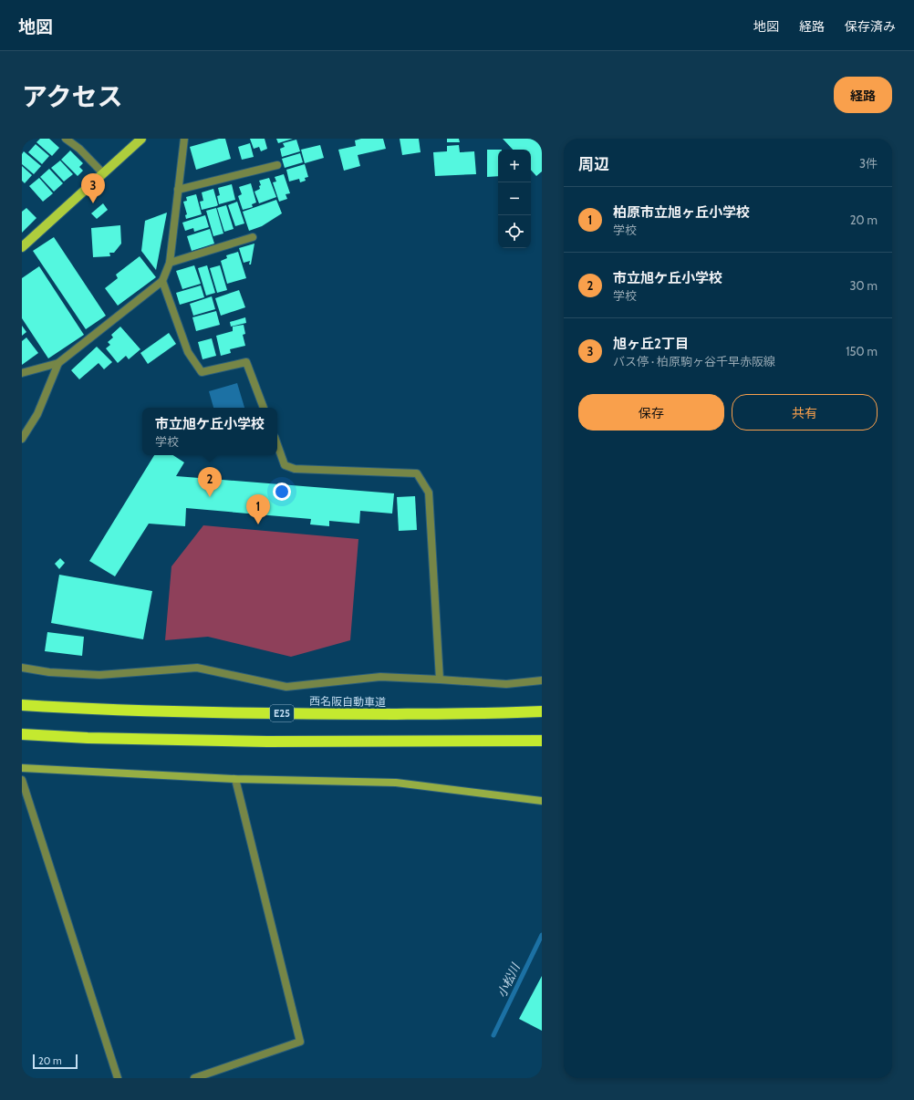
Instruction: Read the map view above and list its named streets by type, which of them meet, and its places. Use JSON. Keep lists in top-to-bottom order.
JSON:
{
  "streets": {
    "highway": ["西名阪自動車道", "E25"]
  },
  "water": ["小松川"],
  "scale_bar": "20 m",
  "page": {
    "header": "地図",
    "nav": ["地図", "経路", "保存済み"],
    "title": "アクセス",
    "buttons": [
      "経路",
      ["保存", "共有"]
    ],
    "heading": ["周辺", "3件"],
    "map_buttons": ["+", "−"],
    "pins": ["3", "2", "1"],
    "list": [
      {
        "mark": "1",
        "name": "柏原市立旭ヶ丘小学校",
        "note": "学校",
        "value": "20 m"
      },
      {
        "mark": "2",
        "name": "市立旭ケ丘小学校",
        "note": "学校",
        "value": "30 m"
      },
      {
        "mark": "3",
        "name": "旭ヶ丘2丁目",
        "note": "バス停 · 柏原駒ヶ谷千早赤阪線",
        "value": "150 m"
      }
    ],
    "popup": ["市立旭ケ丘小学校", "学校"],
    "scale": "20 m"
  }
}
